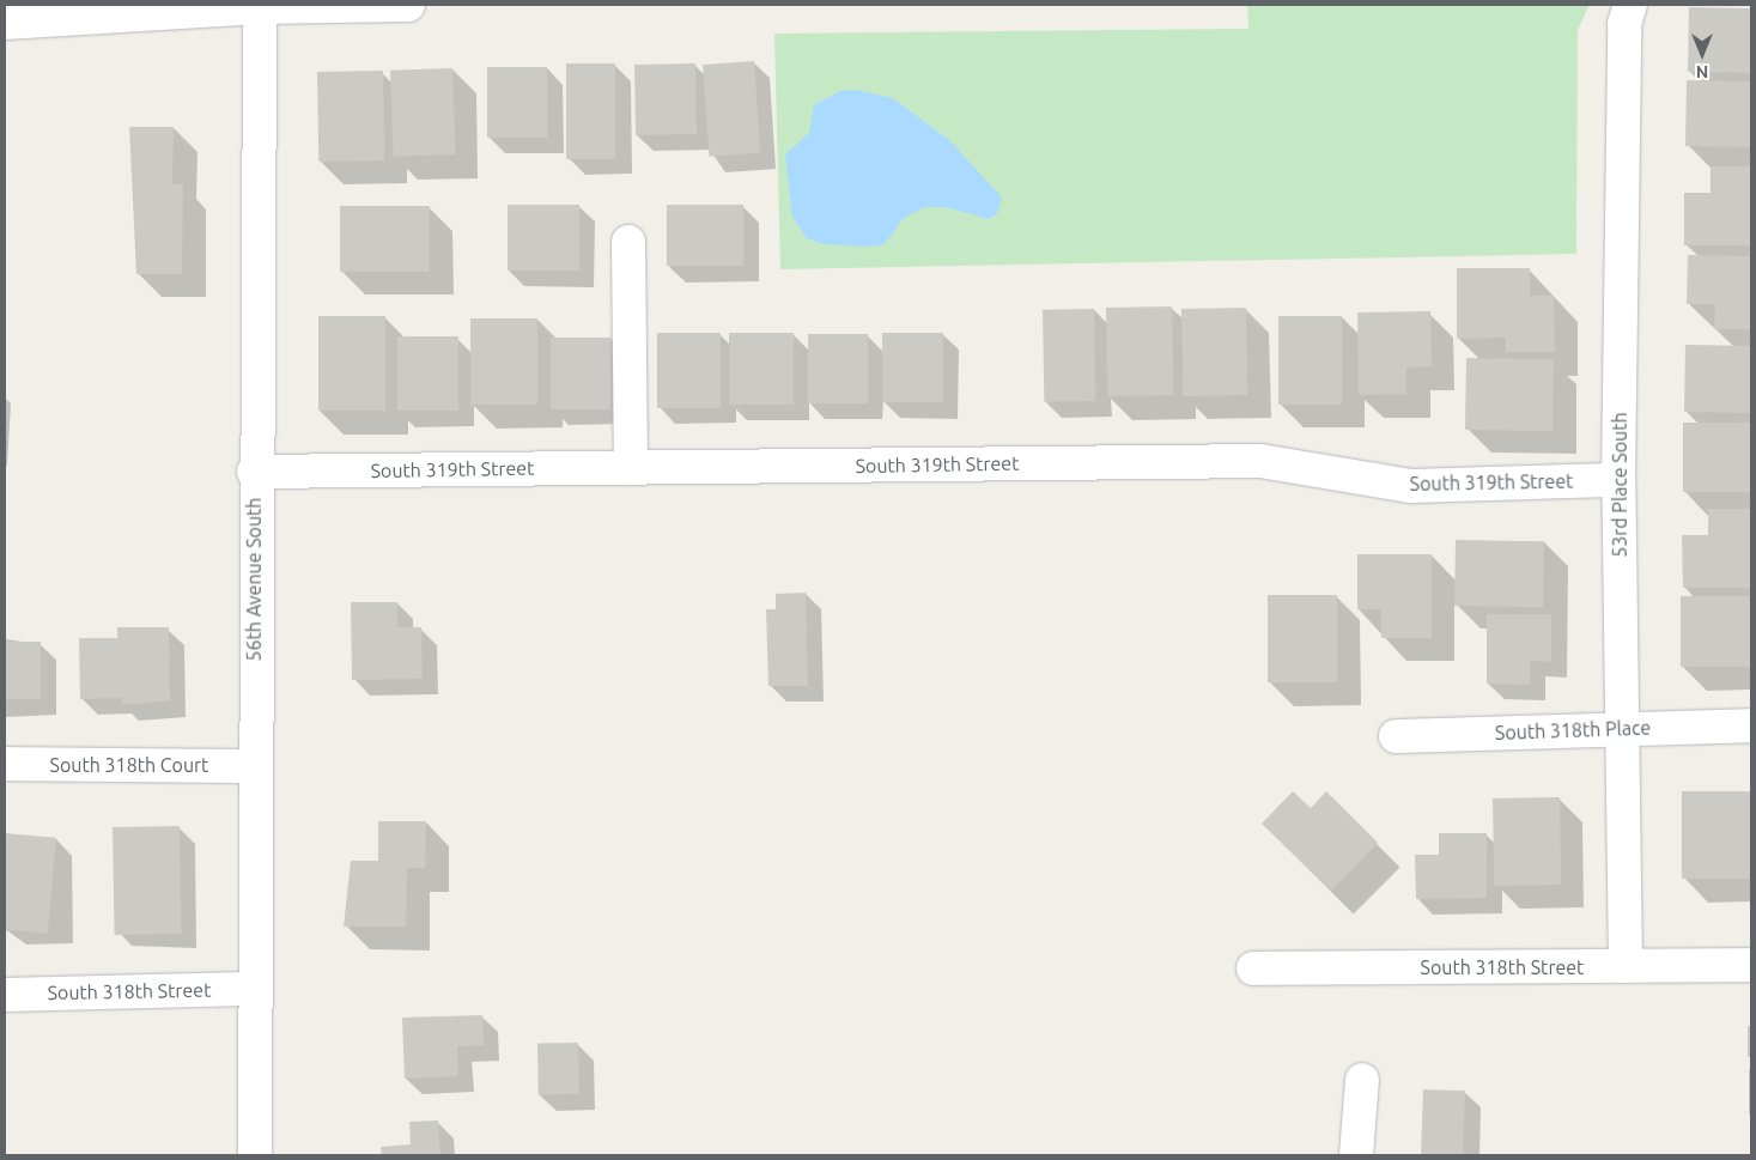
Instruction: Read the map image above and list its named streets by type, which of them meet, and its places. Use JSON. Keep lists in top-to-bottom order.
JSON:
{
  "streets": {
    "street": [
      "South 319th Street",
      "53rd Place South",
      "56th Avenue South",
      "South 318th Place",
      "South 318th Court",
      "South 318th Street"
    ]
  },
  "crossings": [
    ["South 319th Street", "53rd Place South"],
    ["South 319th Street", "56th Avenue South"],
    ["53rd Place South", "South 318th Place"],
    ["53rd Place South", "South 318th Street"],
    ["56th Avenue South", "South 318th Court"],
    ["56th Avenue South", "South 318th Street"]
  ],
  "north": "bottom"
}
